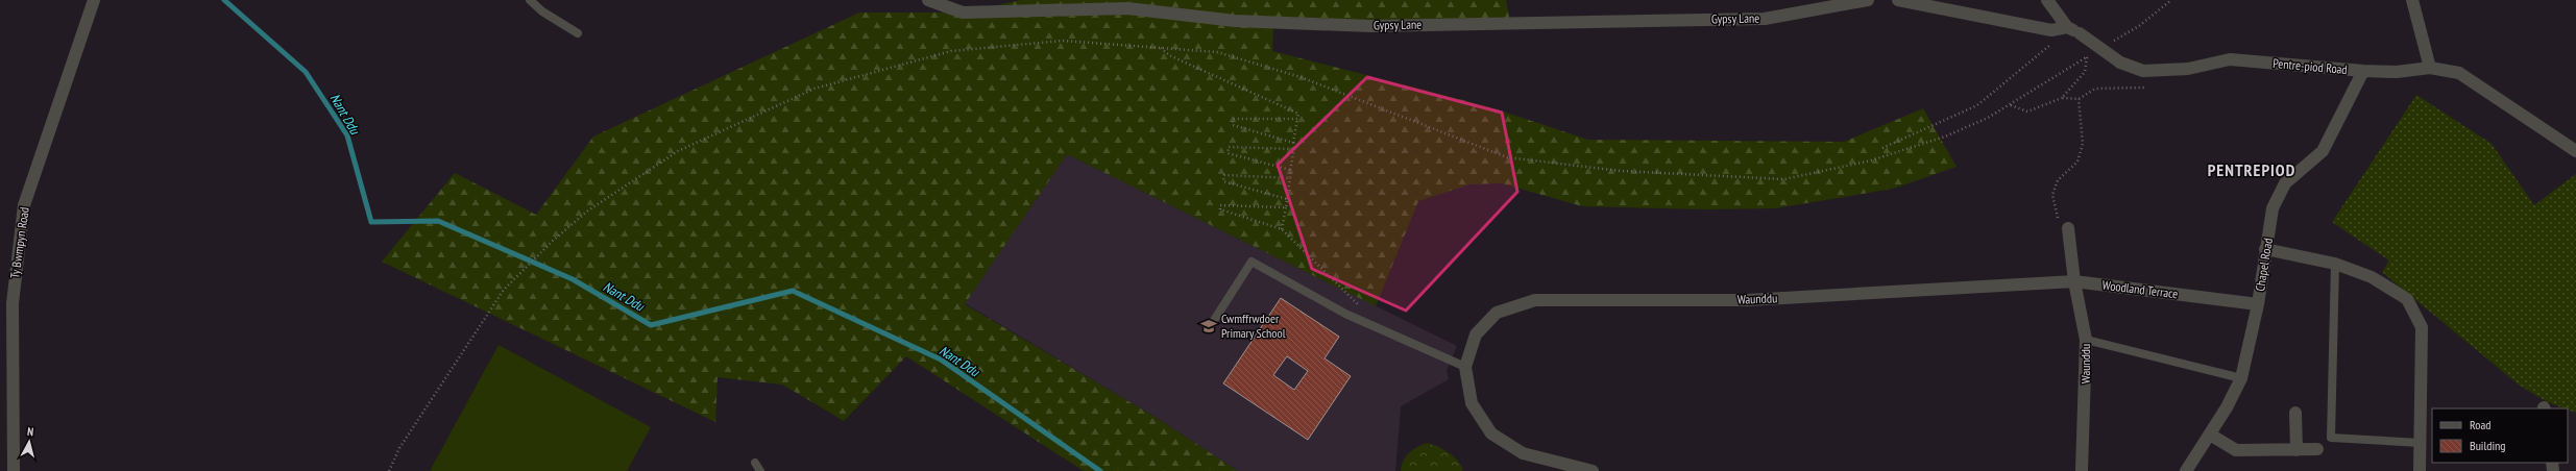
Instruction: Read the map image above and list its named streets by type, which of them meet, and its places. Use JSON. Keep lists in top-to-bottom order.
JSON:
{
  "streets": {
    "street": [
      "Gypsy Lane",
      "Pentre-piod Road",
      "Ty Bwmpyn Road",
      "Chapel Road",
      "Woodland Terrace",
      "Waunddu"
    ]
  },
  "crossings": [
    ["Pentre-piod Road", "Chapel Road"],
    ["Chapel Road", "Woodland Terrace"],
    ["Woodland Terrace", "Waunddu"]
  ],
  "districts": ["PENTREPIOD"],
  "water": ["Nant Ddu"],
  "places": {
    "school or university": ["Cwmffrwdoer Primary School"]
  },
  "legend": ["Road", "Building"],
  "north": "top"
}
